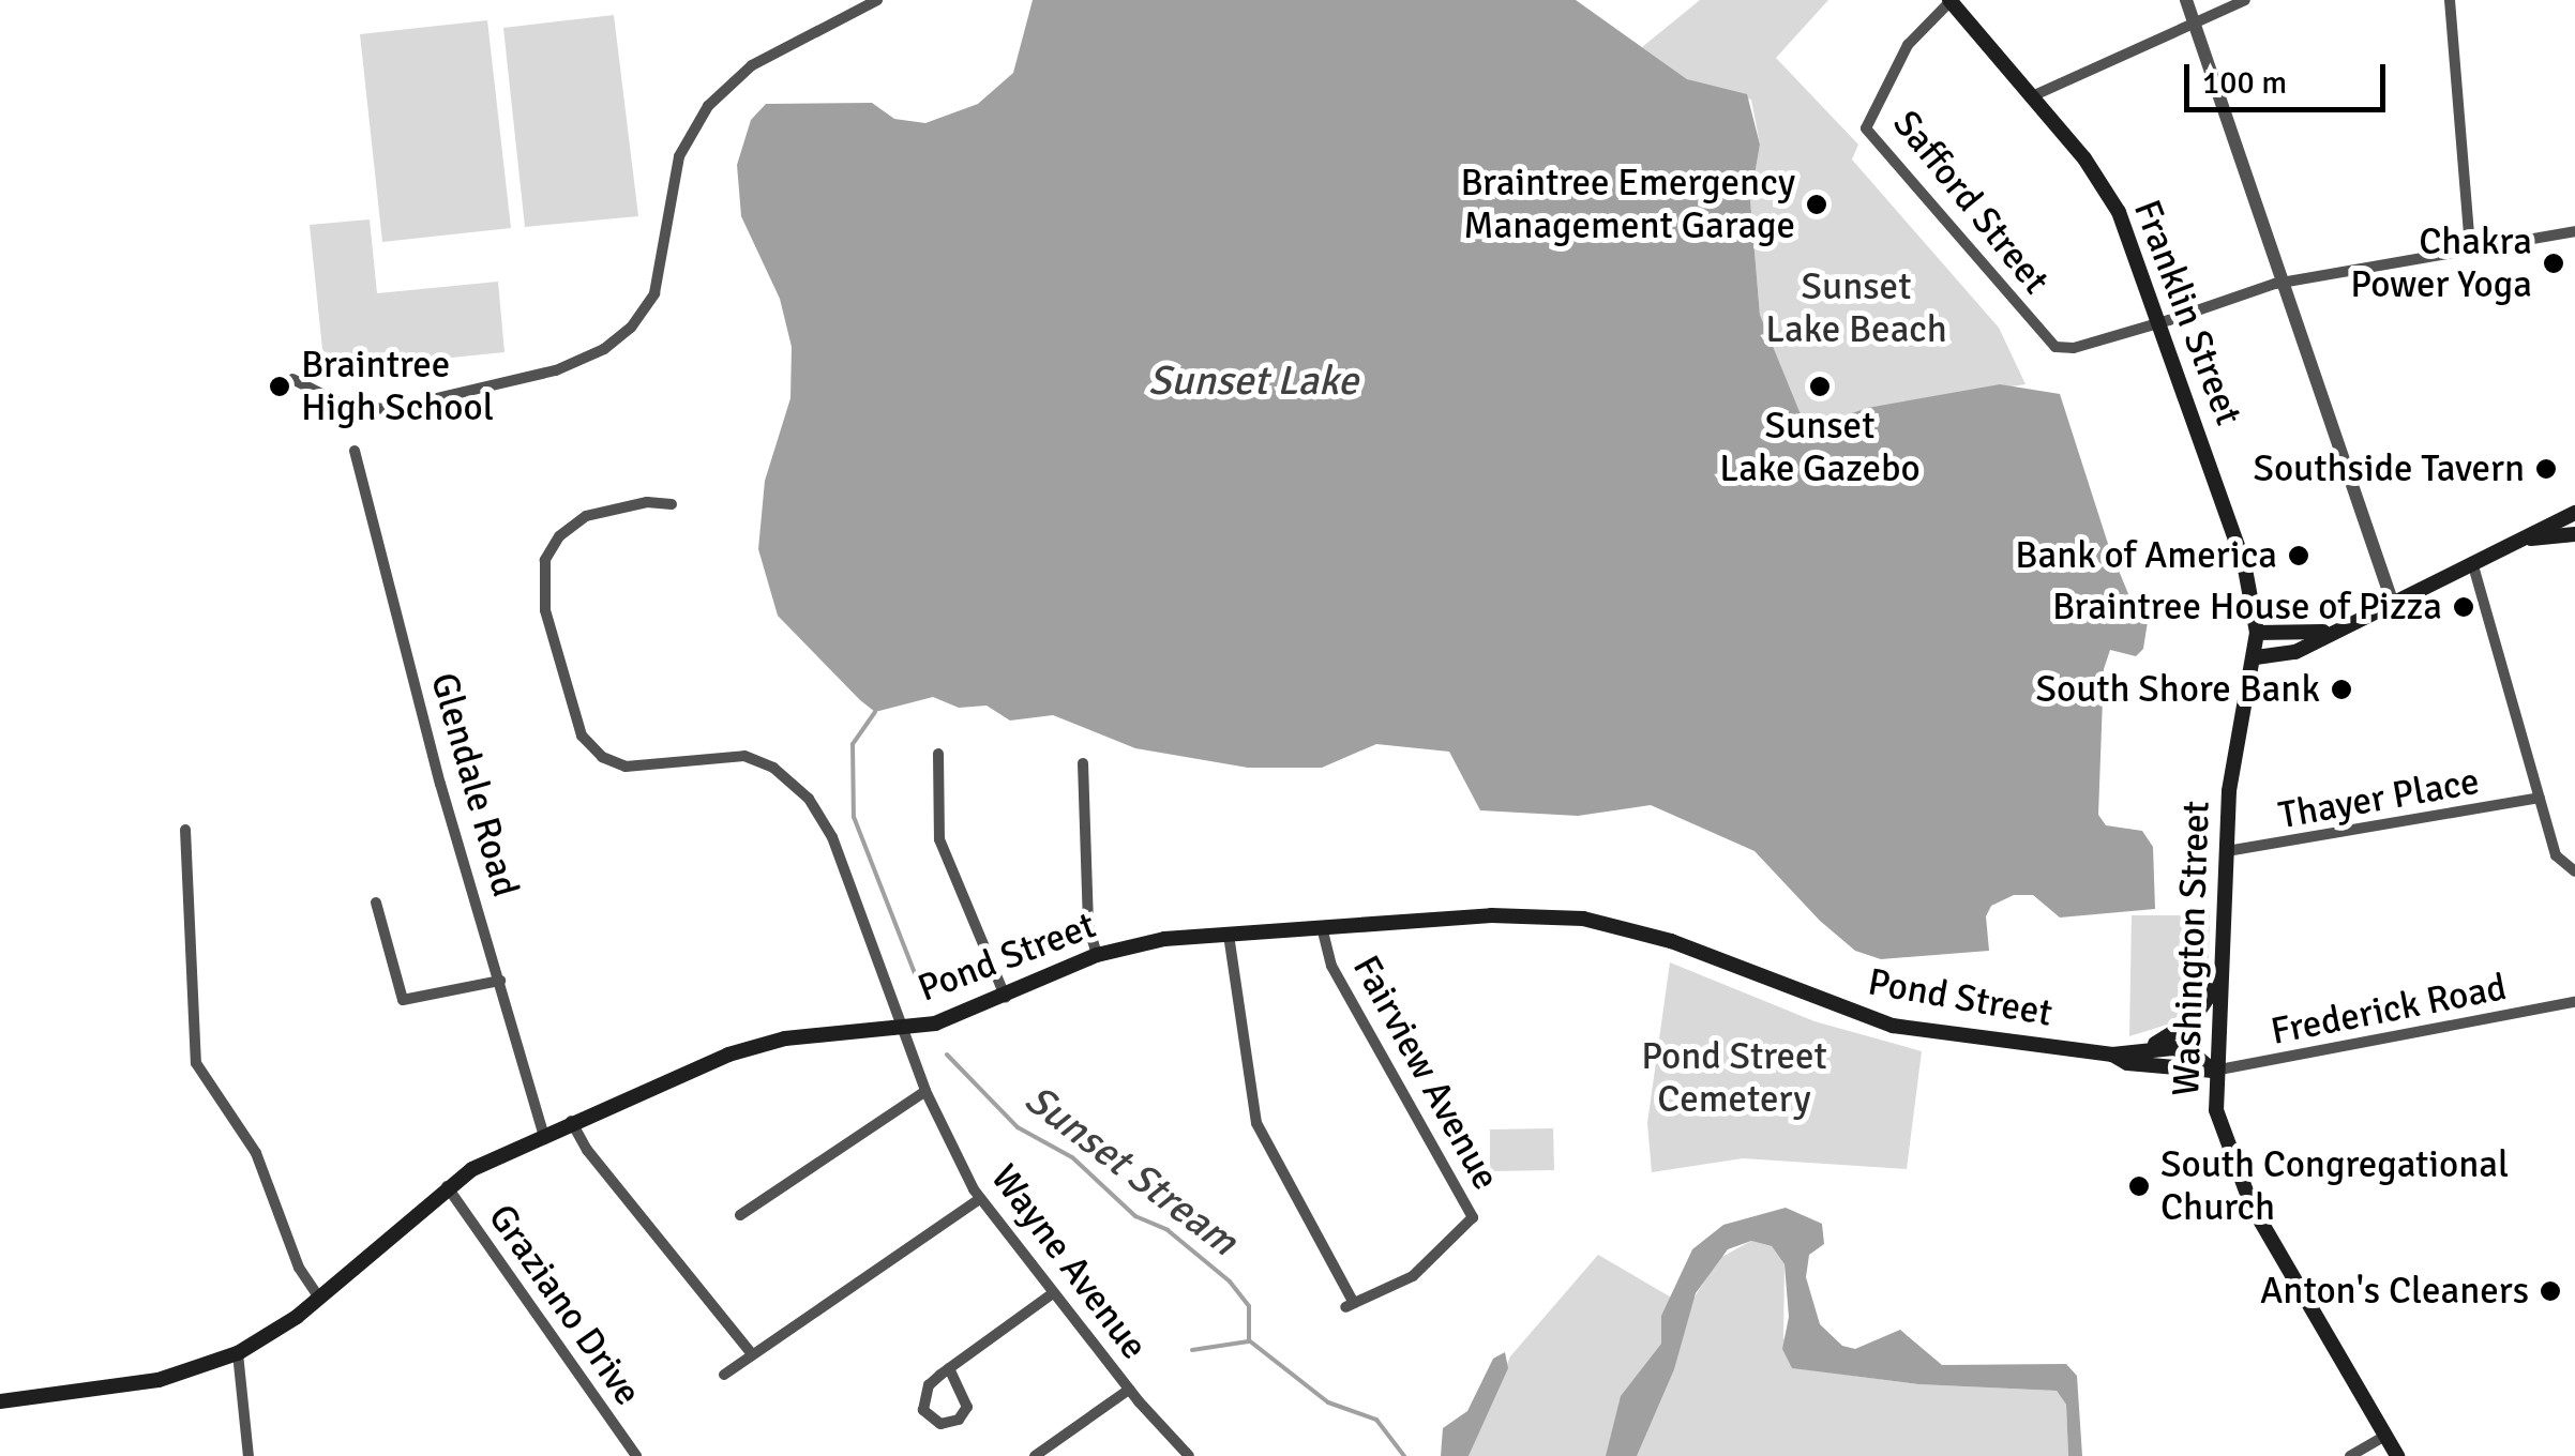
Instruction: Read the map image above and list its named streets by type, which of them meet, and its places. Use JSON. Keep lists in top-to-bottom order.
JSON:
{
  "streets": {
    "main road": ["Franklin Street", "Washington Street", "Pond Street"],
    "street": [
      "Safford Street",
      "Glendale Road",
      "Thayer Place",
      "Frederick Road",
      "Fairview Avenue",
      "Wayne Avenue",
      "Graziano Drive"
    ]
  },
  "crossings": [
    ["Safford Street", "Franklin Street"],
    ["Franklin Street", "Washington Street"],
    ["Glendale Road", "Pond Street"],
    ["Thayer Place", "Washington Street"],
    ["Washington Street", "Pond Street"],
    ["Washington Street", "Frederick Road"],
    ["Pond Street", "Frederick Road"],
    ["Pond Street", "Fairview Avenue"],
    ["Pond Street", "Wayne Avenue"],
    ["Pond Street", "Graziano Drive"]
  ],
  "water": ["Sunset Lake", "Sunset Stream"],
  "parks": ["Sunset Lake Beach", "Pond Street Cemetery"],
  "places": [
    "Braintree Emergency Management Garage",
    "Chakra Power Yoga",
    "Braintree High School",
    "Sunset Lake Gazebo",
    "Southside Tavern",
    "Bank of America",
    "Braintree House of Pizza",
    "South Shore Bank",
    "South Congregational Church",
    "Anton's Cleaners"
  ],
  "scale_bar": "100 m"
}
